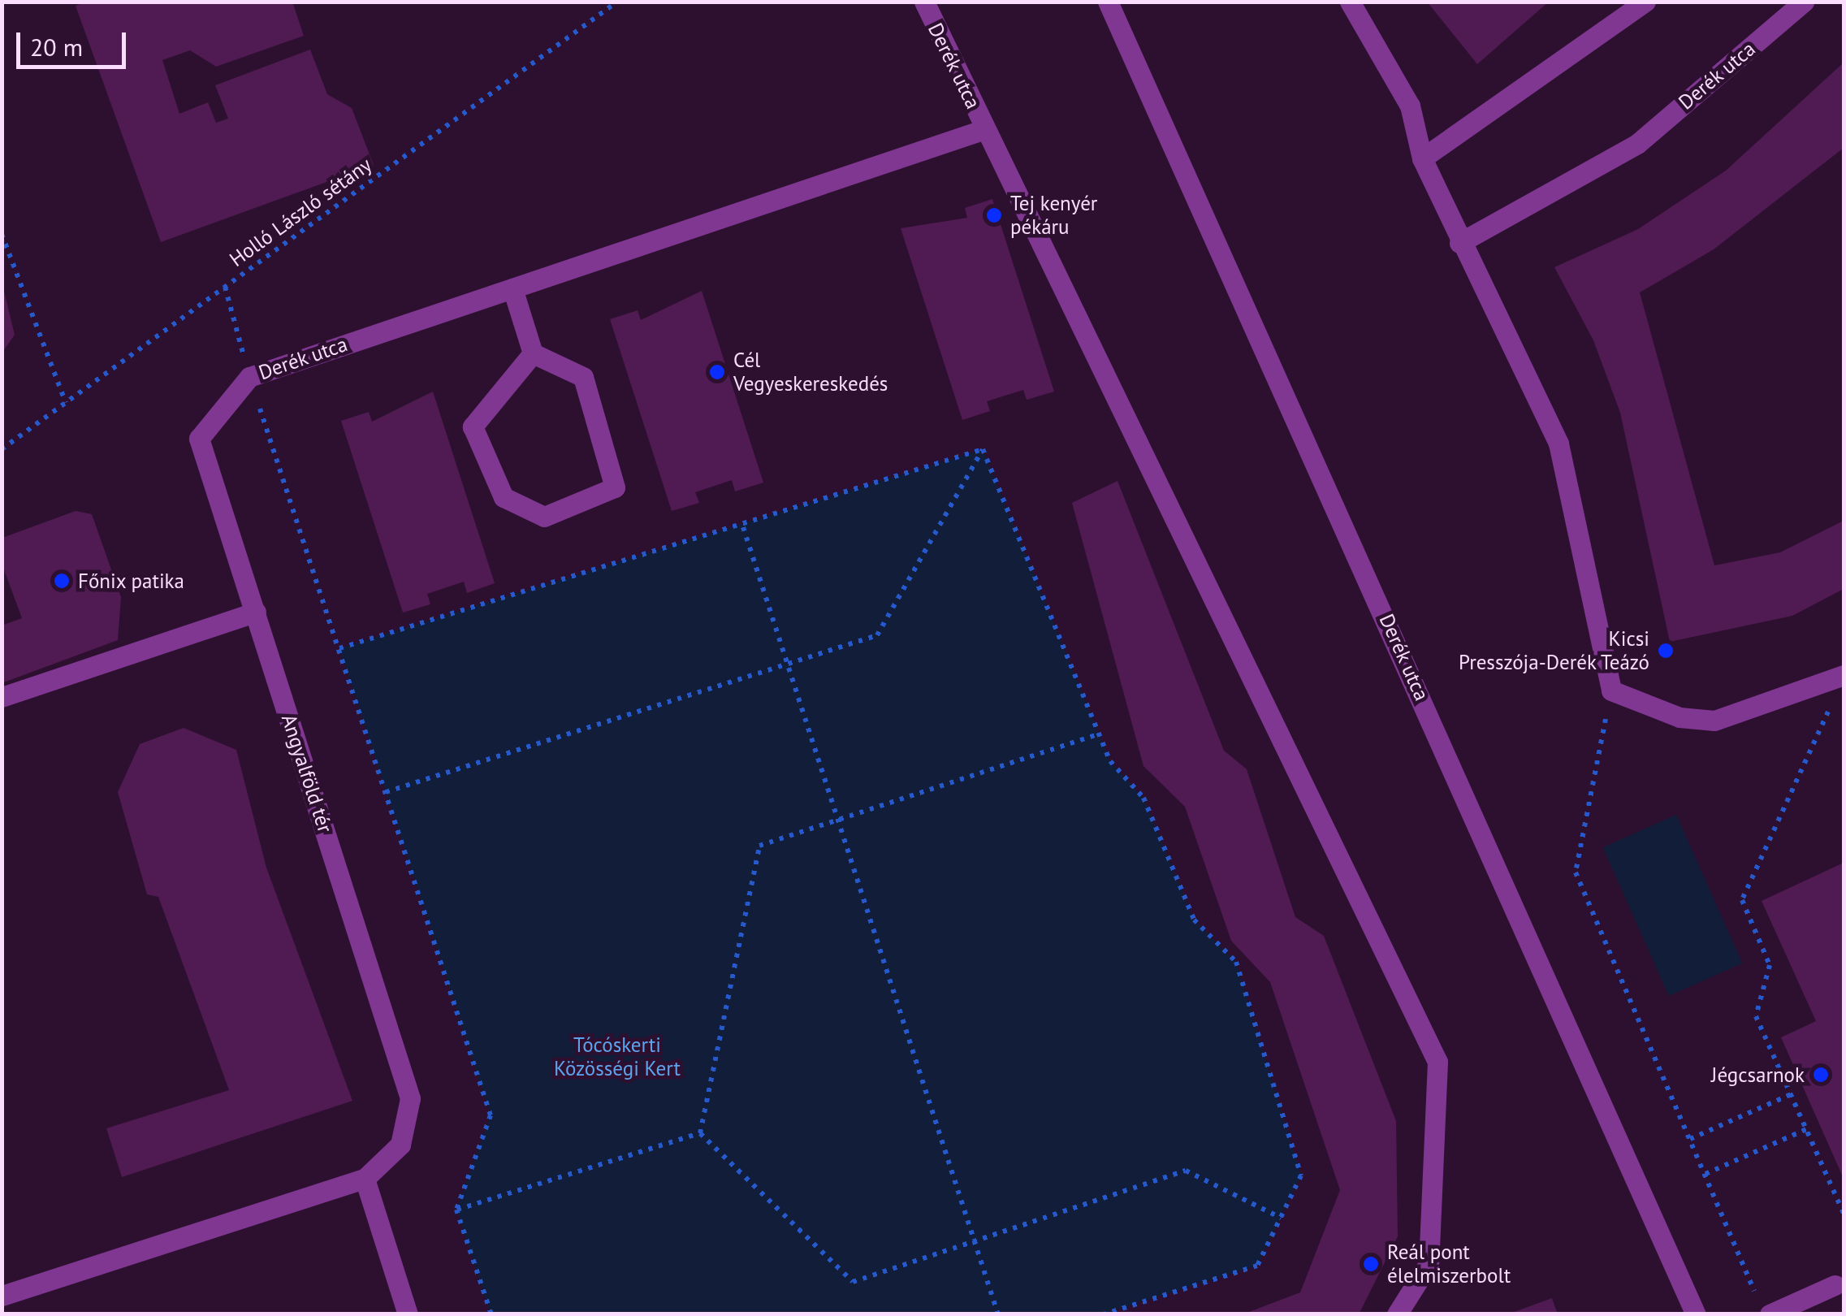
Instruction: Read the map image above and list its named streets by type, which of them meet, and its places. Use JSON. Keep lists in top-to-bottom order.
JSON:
{
  "streets": {
    "street": ["Derék utca", "Angyalföld tér"],
    "path": ["Holló László sétány"]
  },
  "crossings": [
    ["Derék utca", "Angyalföld tér"]
  ],
  "parks": ["Tócóskerti Közösségi Kert"],
  "places": [
    "Tej kenyér pékáru",
    "Cél Vegyeskereskedés",
    "Főnix patika",
    "Kicsi Presszója-Derék Teázó",
    "Jégcsarnok",
    "Reál pont élelmiszerbolt"
  ],
  "scale_bar": "20 m"
}
